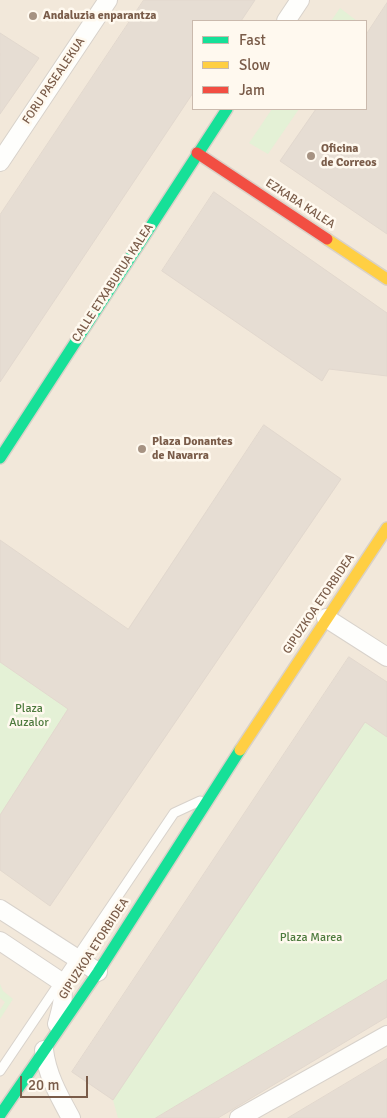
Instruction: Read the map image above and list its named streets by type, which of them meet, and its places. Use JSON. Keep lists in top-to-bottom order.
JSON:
{
  "streets": {
    "main road": ["EZKABA KALEA", "CALLE ETXABURUA KALEA", "GIPUZKOA ETORBIDEA"],
    "street": ["FORU PASEALEKUA"]
  },
  "crossings": [
    ["EZKABA KALEA", "CALLE ETXABURUA KALEA"]
  ],
  "parks": ["Plaza Auzalor", "Plaza Marea"],
  "places": ["Andaluzia enparantza", "Oficina de Correos", "Plaza Donantes de Navarra"],
  "legend": ["Fast", "Slow", "Jam"],
  "scale_bar": "20 m"
}
